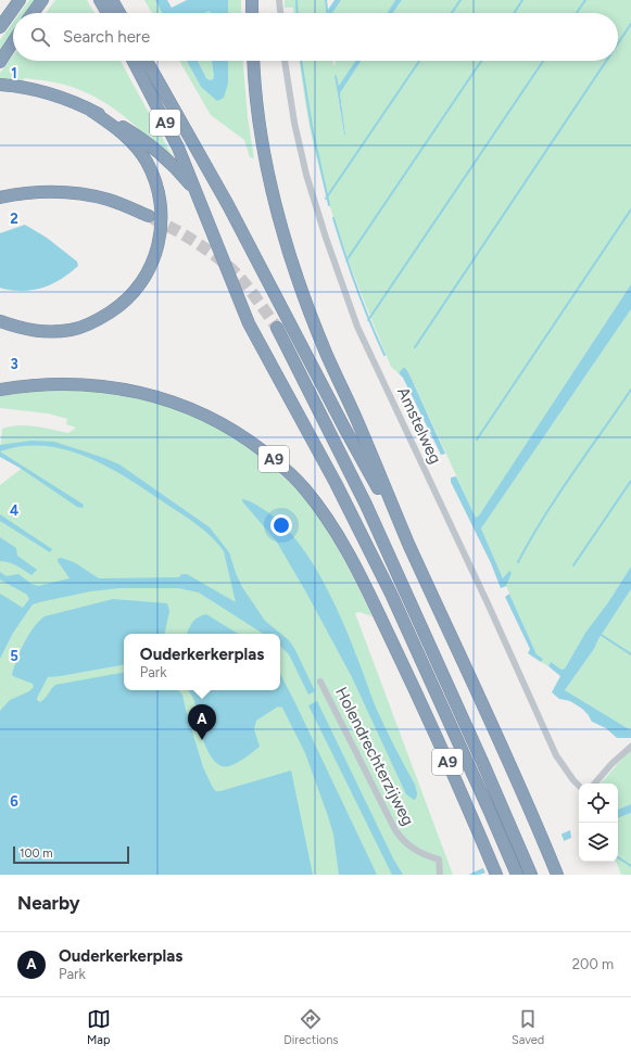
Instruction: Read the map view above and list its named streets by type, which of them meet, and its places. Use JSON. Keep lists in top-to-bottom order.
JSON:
{
  "streets": {
    "highway": ["A9"],
    "street": ["Amstelweg", "Holendrechterzijweg"]
  },
  "scale_bar": "100 m",
  "page": {
    "search": "Search here",
    "popup": ["Ouderkerkerplas", "Park"],
    "pins": "A",
    "scale": "100 m",
    "heading": "Nearby",
    "list": [
      {
        "mark": "A",
        "name": "Ouderkerkerplas",
        "note": "Park",
        "value": "200 m"
      }
    ],
    "nav": ["Map", "Directions", "Saved"]
  },
  "grid": {
    "rows": [
      "1",
      "2",
      "3",
      "4",
      "5",
      "6"
    ]
  }
}
